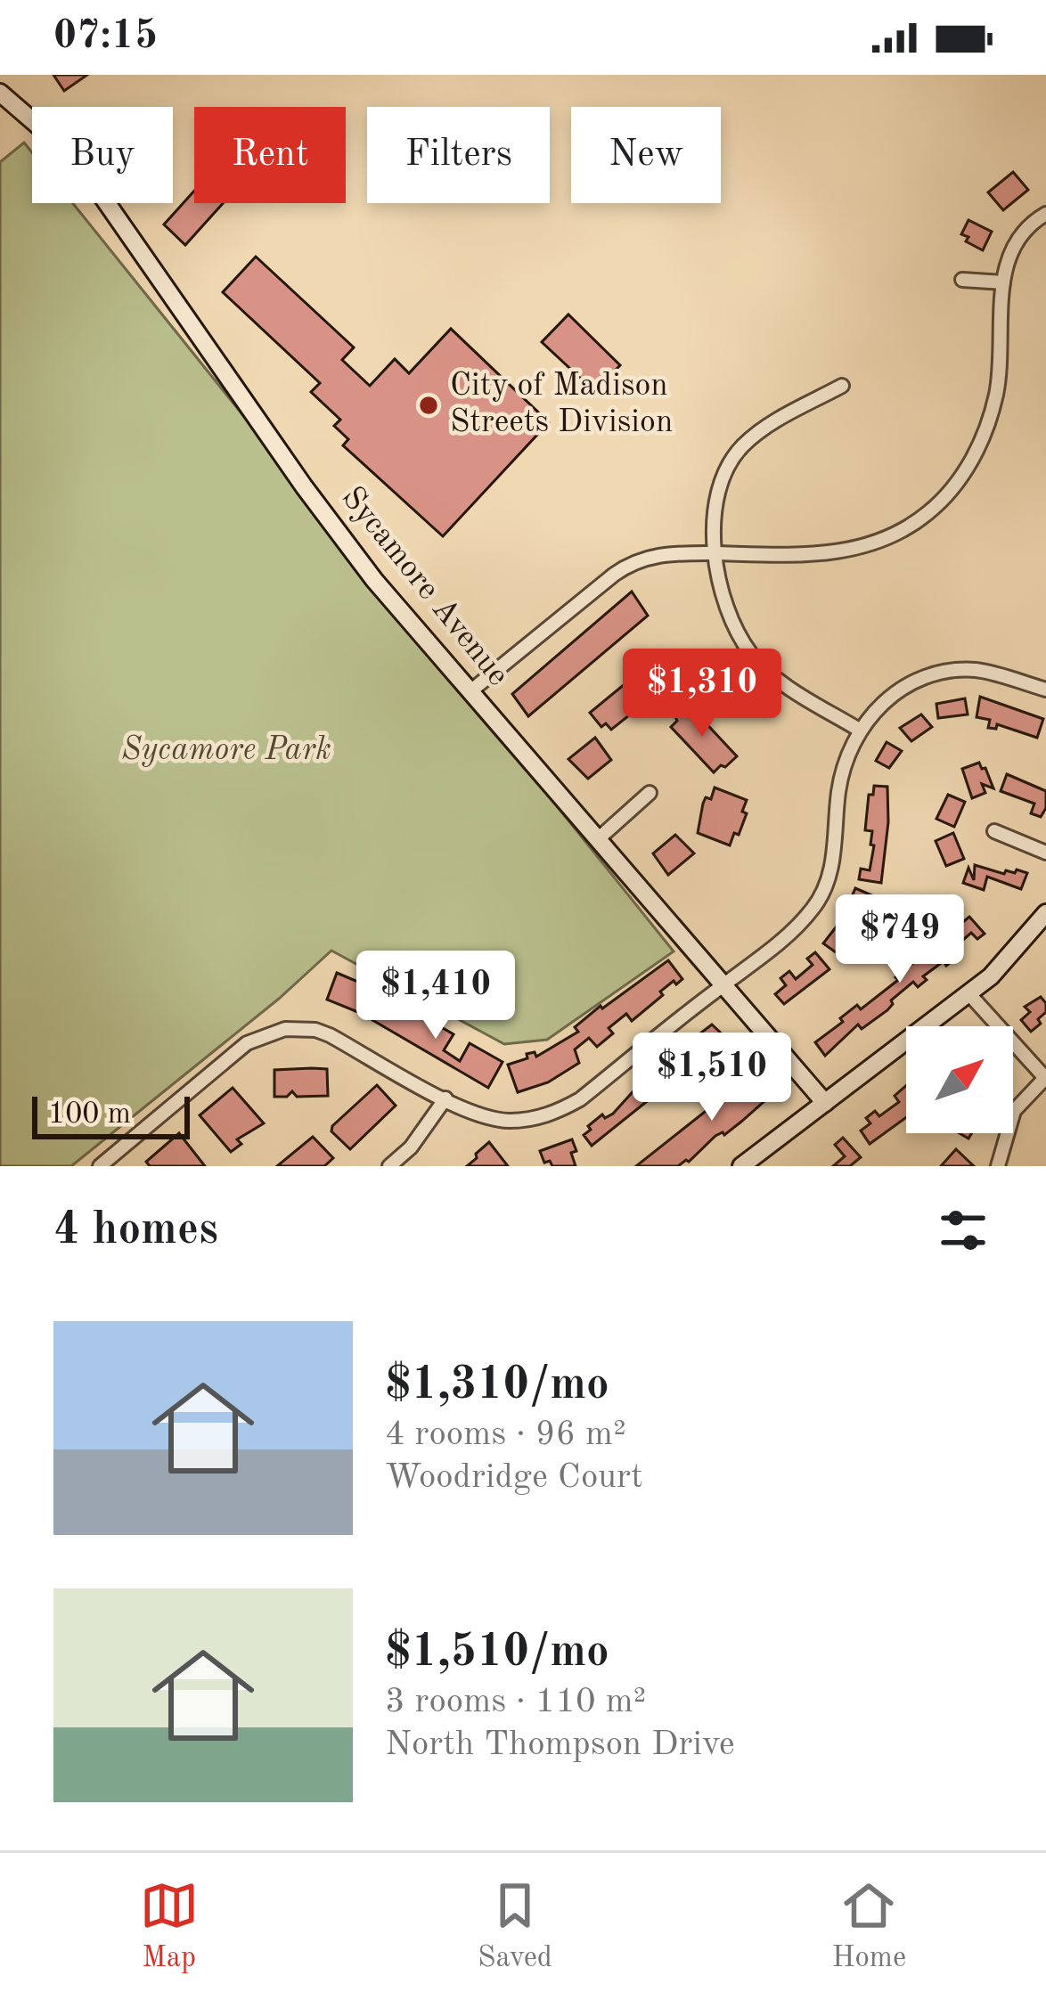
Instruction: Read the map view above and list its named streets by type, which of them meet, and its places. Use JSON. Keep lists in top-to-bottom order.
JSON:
{
  "streets": {
    "street": ["Sycamore Avenue"]
  },
  "parks": ["Sycamore Park"],
  "places": ["City of Madison Streets Division"],
  "scale_bar": "100 m",
  "north": "top right",
  "page": {
    "status": "07:15",
    "chip": [
      "Buy",
      "Rent",
      "Filters",
      "New"
    ],
    "price": [
      "$1,310",
      "$749",
      "$1,410",
      "$1,510"
    ],
    "scale": "100 m",
    "heading": "4 homes",
    "list": [
      {
        "name": "$1,310/mo",
        "note": "4 rooms · 96 m² · Woodridge Court"
      },
      {
        "name": "$1,510/mo",
        "note": "3 rooms · 110 m² · North Thompson Drive"
      }
    ],
    "tabs": ["Map", "Saved", "Home"]
  }
}
